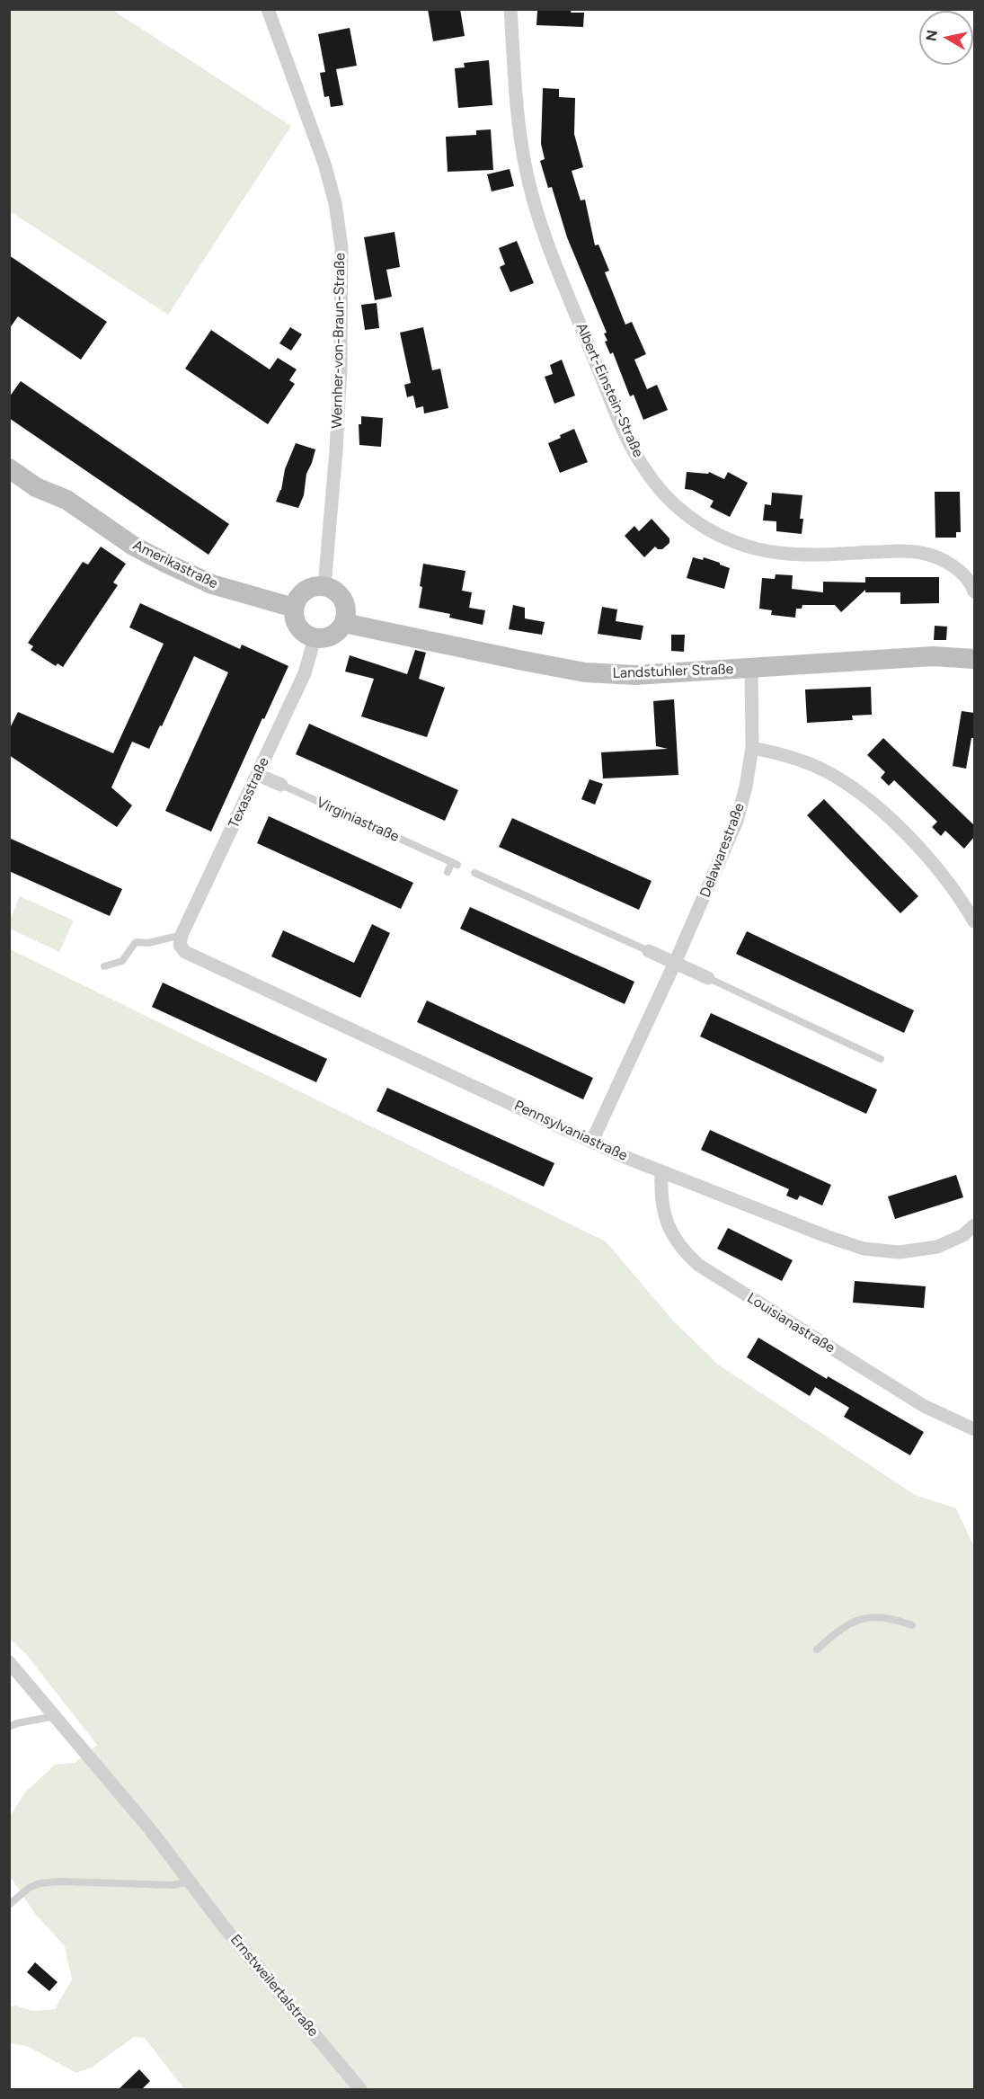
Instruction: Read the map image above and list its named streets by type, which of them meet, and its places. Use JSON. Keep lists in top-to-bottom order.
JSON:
{
  "streets": {
    "street": [
      "Wernher-von-Braun-Straße",
      "Albert-Einstein-Straße",
      "Amerikastraße",
      "Landstuhler Straße",
      "Texasstraße",
      "Virginiastraße",
      "Delawarestraße",
      "Pennsylvaniastraße",
      "Louisianastraße",
      "Ernstweilertalstraße"
    ]
  },
  "crossings": [
    ["Wernher-von-Braun-Straße", "Amerikastraße"],
    ["Wernher-von-Braun-Straße", "Landstuhler Straße"],
    ["Wernher-von-Braun-Straße", "Texasstraße"],
    ["Amerikastraße", "Landstuhler Straße"],
    ["Amerikastraße", "Texasstraße"],
    ["Landstuhler Straße", "Texasstraße"],
    ["Landstuhler Straße", "Delawarestraße"],
    ["Texasstraße", "Virginiastraße"],
    ["Texasstraße", "Pennsylvaniastraße"],
    ["Delawarestraße", "Pennsylvaniastraße"],
    ["Pennsylvaniastraße", "Louisianastraße"]
  ],
  "north": "left"
}
